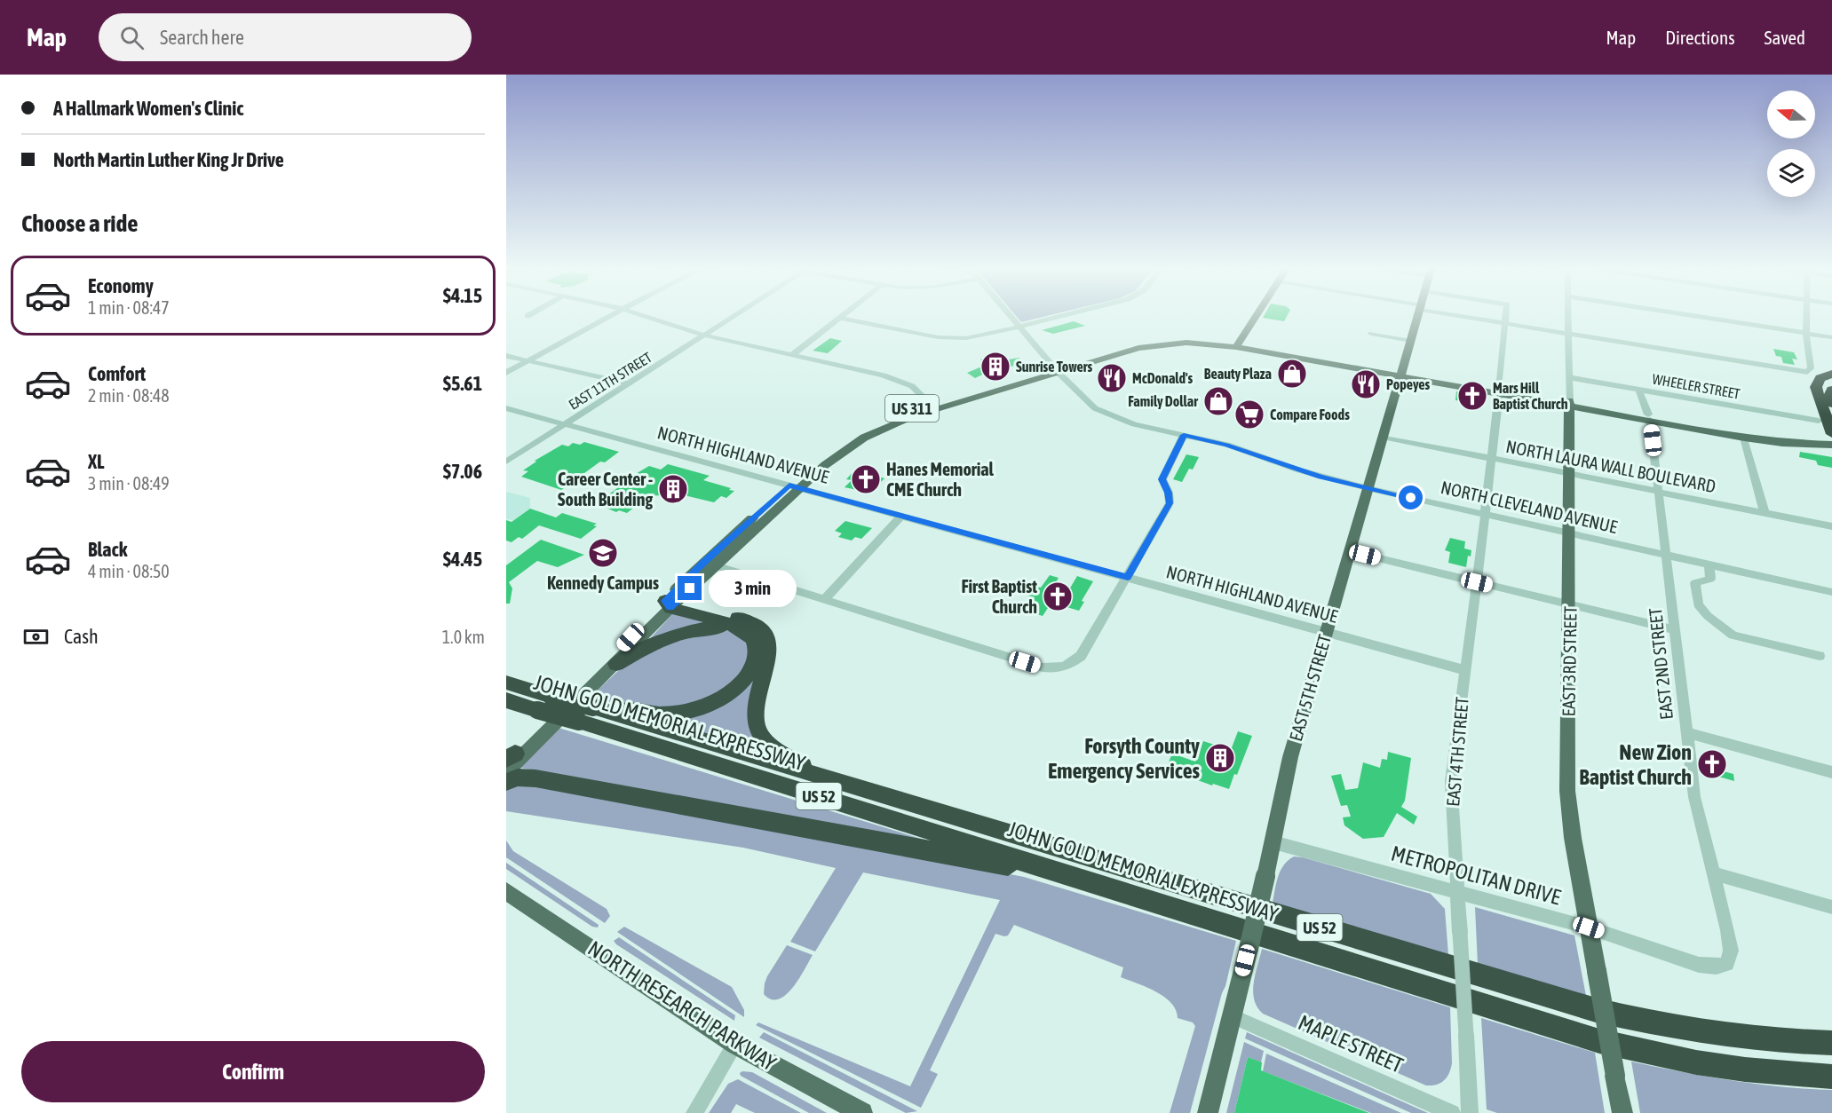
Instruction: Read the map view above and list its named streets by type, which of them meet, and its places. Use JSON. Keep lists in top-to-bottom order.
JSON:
{
  "streets": {
    "highway": ["JOHN GOLD MEMORIAL EXPRESSWAY", "US 52"],
    "main road": [
      "US 311",
      "EAST 3RD STREET",
      "EAST 5TH STREET",
      "NORTH RESEARCH PARKWAY"
    ],
    "street": [
      "EAST 11TH STREET",
      "WHEELER STREET",
      "NORTH HIGHLAND AVENUE",
      "NORTH LAURA WALL BOULEVARD",
      "NORTH CLEVELAND AVENUE",
      "EAST 2ND STREET",
      "EAST 4TH STREET",
      "METROPOLITAN DRIVE",
      "MAPLE STREET"
    ]
  },
  "crossings": [
    ["EAST 11TH STREET", "NORTH HIGHLAND AVENUE"],
    ["WHEELER STREET", "EAST 3RD STREET"],
    ["WHEELER STREET", "EAST 2ND STREET"],
    ["US 311", "NORTH HIGHLAND AVENUE"],
    ["US 311", "NORTH CLEVELAND AVENUE"],
    ["NORTH HIGHLAND AVENUE", "EAST 5TH STREET"],
    ["NORTH HIGHLAND AVENUE", "EAST 4TH STREET"],
    ["NORTH LAURA WALL BOULEVARD", "EAST 3RD STREET"],
    ["NORTH LAURA WALL BOULEVARD", "EAST 2ND STREET"],
    ["NORTH LAURA WALL BOULEVARD", "EAST 5TH STREET"],
    ["NORTH LAURA WALL BOULEVARD", "EAST 4TH STREET"],
    ["NORTH CLEVELAND AVENUE", "EAST 3RD STREET"],
    ["NORTH CLEVELAND AVENUE", "EAST 2ND STREET"],
    ["NORTH CLEVELAND AVENUE", "EAST 5TH STREET"],
    ["NORTH CLEVELAND AVENUE", "EAST 4TH STREET"],
    ["EAST 3RD STREET", "METROPOLITAN DRIVE"],
    ["EAST 2ND STREET", "METROPOLITAN DRIVE"],
    ["EAST 5TH STREET", "METROPOLITAN DRIVE"],
    ["EAST 5TH STREET", "MAPLE STREET"],
    ["EAST 4TH STREET", "METROPOLITAN DRIVE"]
  ],
  "places": {
    "building": ["Sunrise Towers", "Career Center - South Building", "Forsyth County Emergency Services"],
    "shop": ["Beauty Plaza", "Family Dollar"],
    "restaurant": ["McDonald's", "Popeyes"],
    "church": [
      "Mars Hill Baptist Church",
      "Hanes Memorial CME Church",
      "First Baptist Church",
      "New Zion Baptist Church"
    ],
    "supermarket": ["Compare Foods"],
    "school or university": ["Kennedy Campus"]
  },
  "north": "left",
  "page": {
    "header": "Map",
    "search": "Search here",
    "nav": ["Map", "Directions", "Saved"],
    "banner": ["A Hallmark Women's Clinic", "North Martin Luther King Jr Drive"],
    "heading": "Choose a ride",
    "list": [
      {
        "name": "Economy",
        "note": "1 min · 08:47",
        "value": "$4.15"
      },
      {
        "name": "Comfort",
        "note": "2 min · 08:48",
        "value": "$5.61"
      },
      {
        "name": "XL",
        "note": "3 min · 08:49",
        "value": "$7.06"
      },
      {
        "name": "Black",
        "note": "4 min · 08:50",
        "value": "$4.45"
      }
    ],
    "bubble": "3 min",
    "pay": ["Cash", "1.0 km"],
    "buttons": "Confirm"
  }
}
